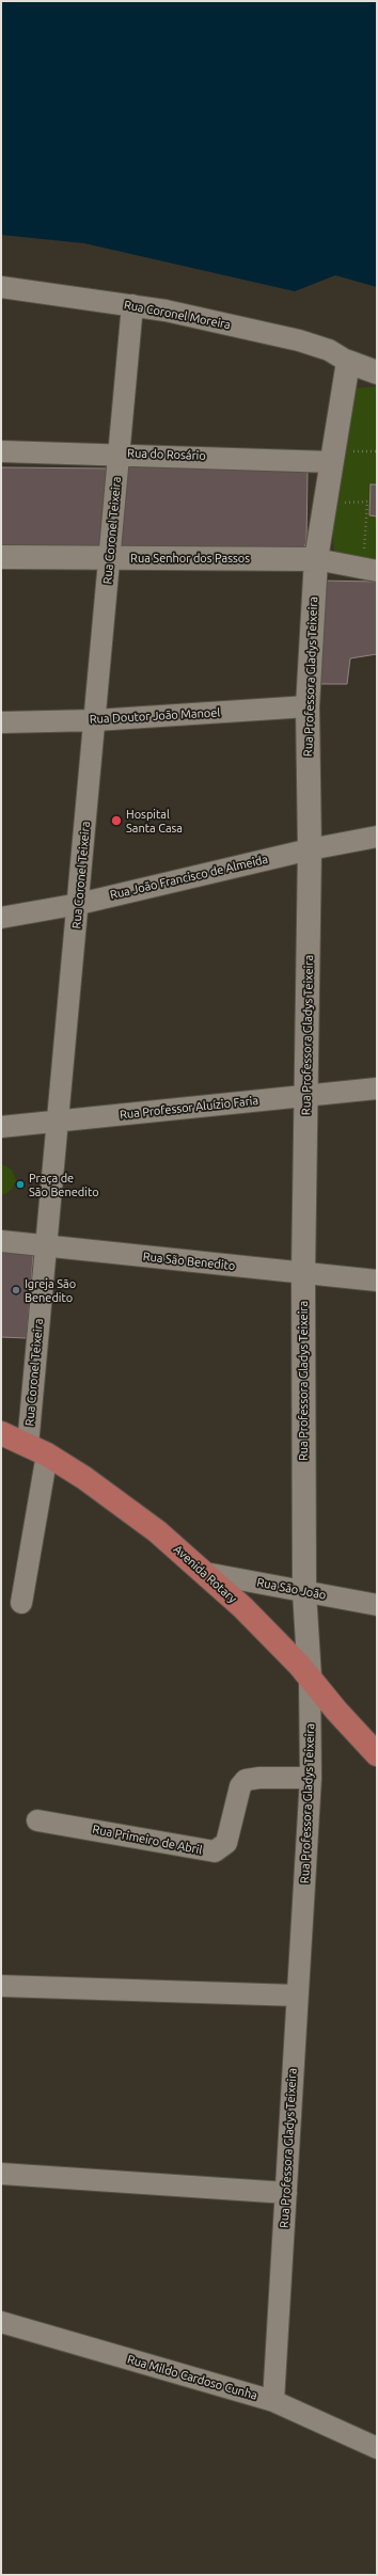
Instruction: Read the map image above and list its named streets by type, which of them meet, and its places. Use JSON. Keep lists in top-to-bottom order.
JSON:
{
  "streets": {
    "main road": ["Rua Senhor dos Passos", "Rua Professora Gladys Teixeira", "Avenida Rotary"],
    "street": [
      "Rua Coronel Moreira",
      "Rua do Rosário",
      "Rua Coronel Teixeira",
      "Rua Doutor João Manoel",
      "Rua João Francisco de Almeida",
      "Rua Professor Aluízio Faria",
      "Rua São Benedito",
      "Rua São João",
      "Rua Primeiro de Abril",
      "Rua Mildo Cardoso Cunha"
    ]
  },
  "crossings": [
    ["Rua Coronel Moreira", "Rua Coronel Teixeira"],
    ["Rua Coronel Moreira", "Rua Professora Gladys Teixeira"],
    ["Rua do Rosário", "Rua Coronel Teixeira"],
    ["Rua do Rosário", "Rua Professora Gladys Teixeira"],
    ["Rua Coronel Teixeira", "Rua Senhor dos Passos"],
    ["Rua Coronel Teixeira", "Rua Doutor João Manoel"],
    ["Rua Coronel Teixeira", "Rua João Francisco de Almeida"],
    ["Rua Coronel Teixeira", "Rua Professor Aluízio Faria"],
    ["Rua Coronel Teixeira", "Rua São Benedito"],
    ["Rua Coronel Teixeira", "Avenida Rotary"],
    ["Rua Senhor dos Passos", "Rua Professora Gladys Teixeira"],
    ["Rua Professora Gladys Teixeira", "Rua Doutor João Manoel"],
    ["Rua Professora Gladys Teixeira", "Rua João Francisco de Almeida"],
    ["Rua Professora Gladys Teixeira", "Rua Professor Aluízio Faria"],
    ["Rua Professora Gladys Teixeira", "Rua São Benedito"],
    ["Rua Professora Gladys Teixeira", "Avenida Rotary"],
    ["Rua Professora Gladys Teixeira", "Rua São João"],
    ["Rua Professora Gladys Teixeira", "Rua Primeiro de Abril"],
    ["Rua Professora Gladys Teixeira", "Rua Mildo Cardoso Cunha"],
    ["Avenida Rotary", "Rua São João"]
  ],
  "places": ["Hospital Santa Casa", "Praça de São Benedito", "Igreja São Benedito"]
}
